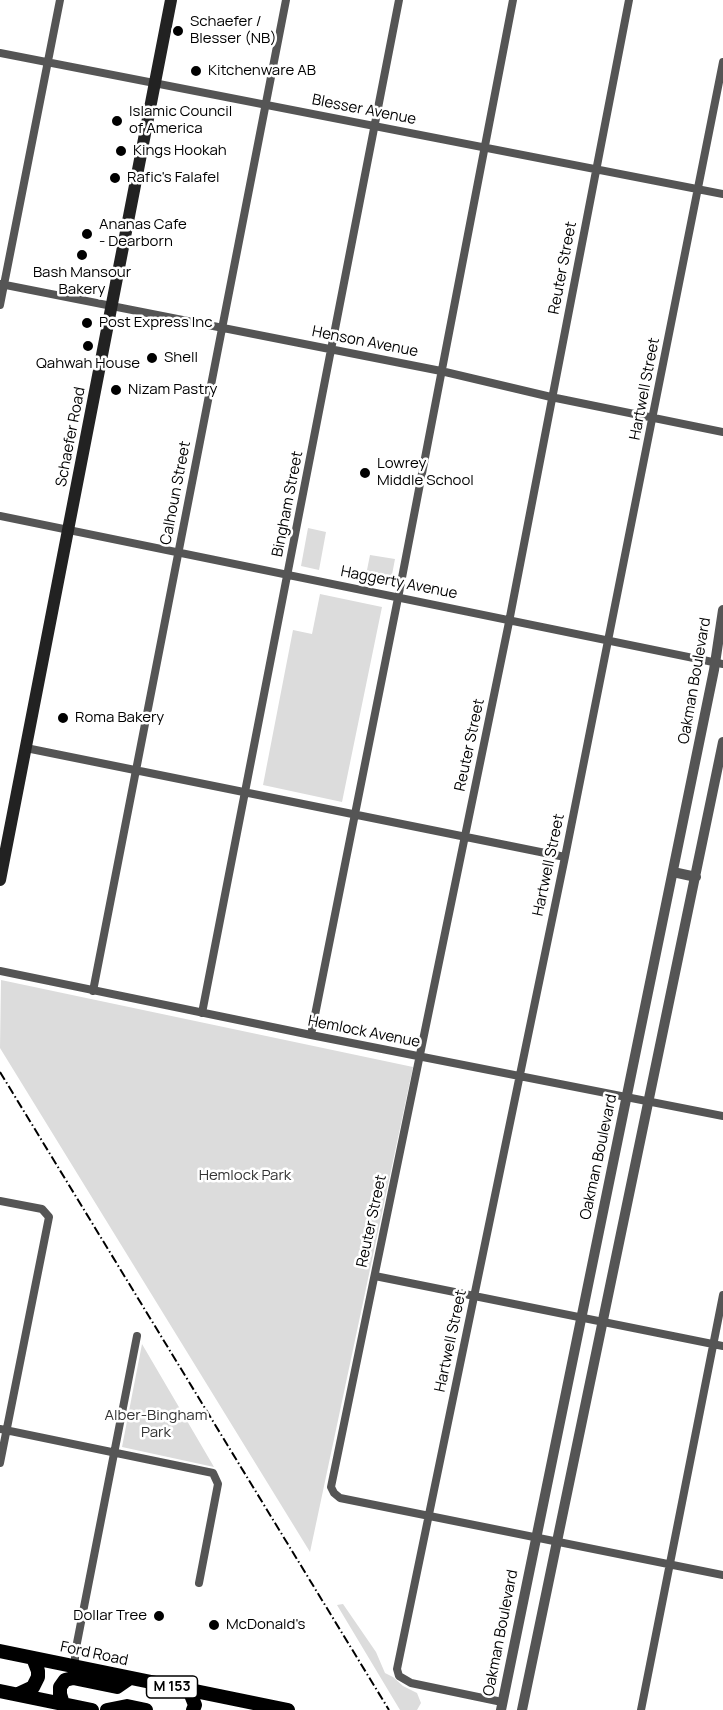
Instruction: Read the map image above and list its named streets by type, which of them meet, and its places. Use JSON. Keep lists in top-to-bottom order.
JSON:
{
  "streets": {
    "main road": ["Schaefer Road", "Ford Road", "M 153"],
    "street": [
      "Blesser Avenue",
      "Reuter Street",
      "Henson Avenue",
      "Hartwell Street",
      "Calhoun Street",
      "Bingham Street",
      "Haggerty Avenue",
      "Oakman Boulevard",
      "Hemlock Avenue"
    ]
  },
  "crossings": [
    ["Blesser Avenue", "Reuter Street"],
    ["Blesser Avenue", "Hartwell Street"],
    ["Blesser Avenue", "Schaefer Road"],
    ["Blesser Avenue", "Calhoun Street"],
    ["Blesser Avenue", "Bingham Street"],
    ["Reuter Street", "Henson Avenue"],
    ["Reuter Street", "Hartwell Street"],
    ["Reuter Street", "Haggerty Avenue"],
    ["Reuter Street", "Hemlock Avenue"],
    ["Henson Avenue", "Hartwell Street"],
    ["Henson Avenue", "Schaefer Road"],
    ["Henson Avenue", "Calhoun Street"],
    ["Henson Avenue", "Bingham Street"],
    ["Hartwell Street", "Haggerty Avenue"],
    ["Hartwell Street", "Oakman Boulevard"],
    ["Hartwell Street", "Hemlock Avenue"],
    ["Schaefer Road", "Haggerty Avenue"],
    ["Calhoun Street", "Haggerty Avenue"],
    ["Calhoun Street", "Hemlock Avenue"],
    ["Bingham Street", "Haggerty Avenue"],
    ["Bingham Street", "Hemlock Avenue"],
    ["Haggerty Avenue", "Oakman Boulevard"],
    ["Oakman Boulevard", "Hemlock Avenue"]
  ],
  "parks": ["Hemlock Park", "Alber-Bingham Park"],
  "places": [
    "Schaefer / Blesser (NB)",
    "Kitchenware AB",
    "Islamic Council of America",
    "Kings Hookah",
    "Rafic's Falafel",
    "Ananas Cafe - Dearborn",
    "Bash Mansour Bakery",
    "Post Express Inc",
    "Qahwah House",
    "Shell",
    "Nizam Pastry",
    "Lowrey Middle School",
    "Roma Bakery",
    "Dollar Tree",
    "McDonald's"
  ]
}
